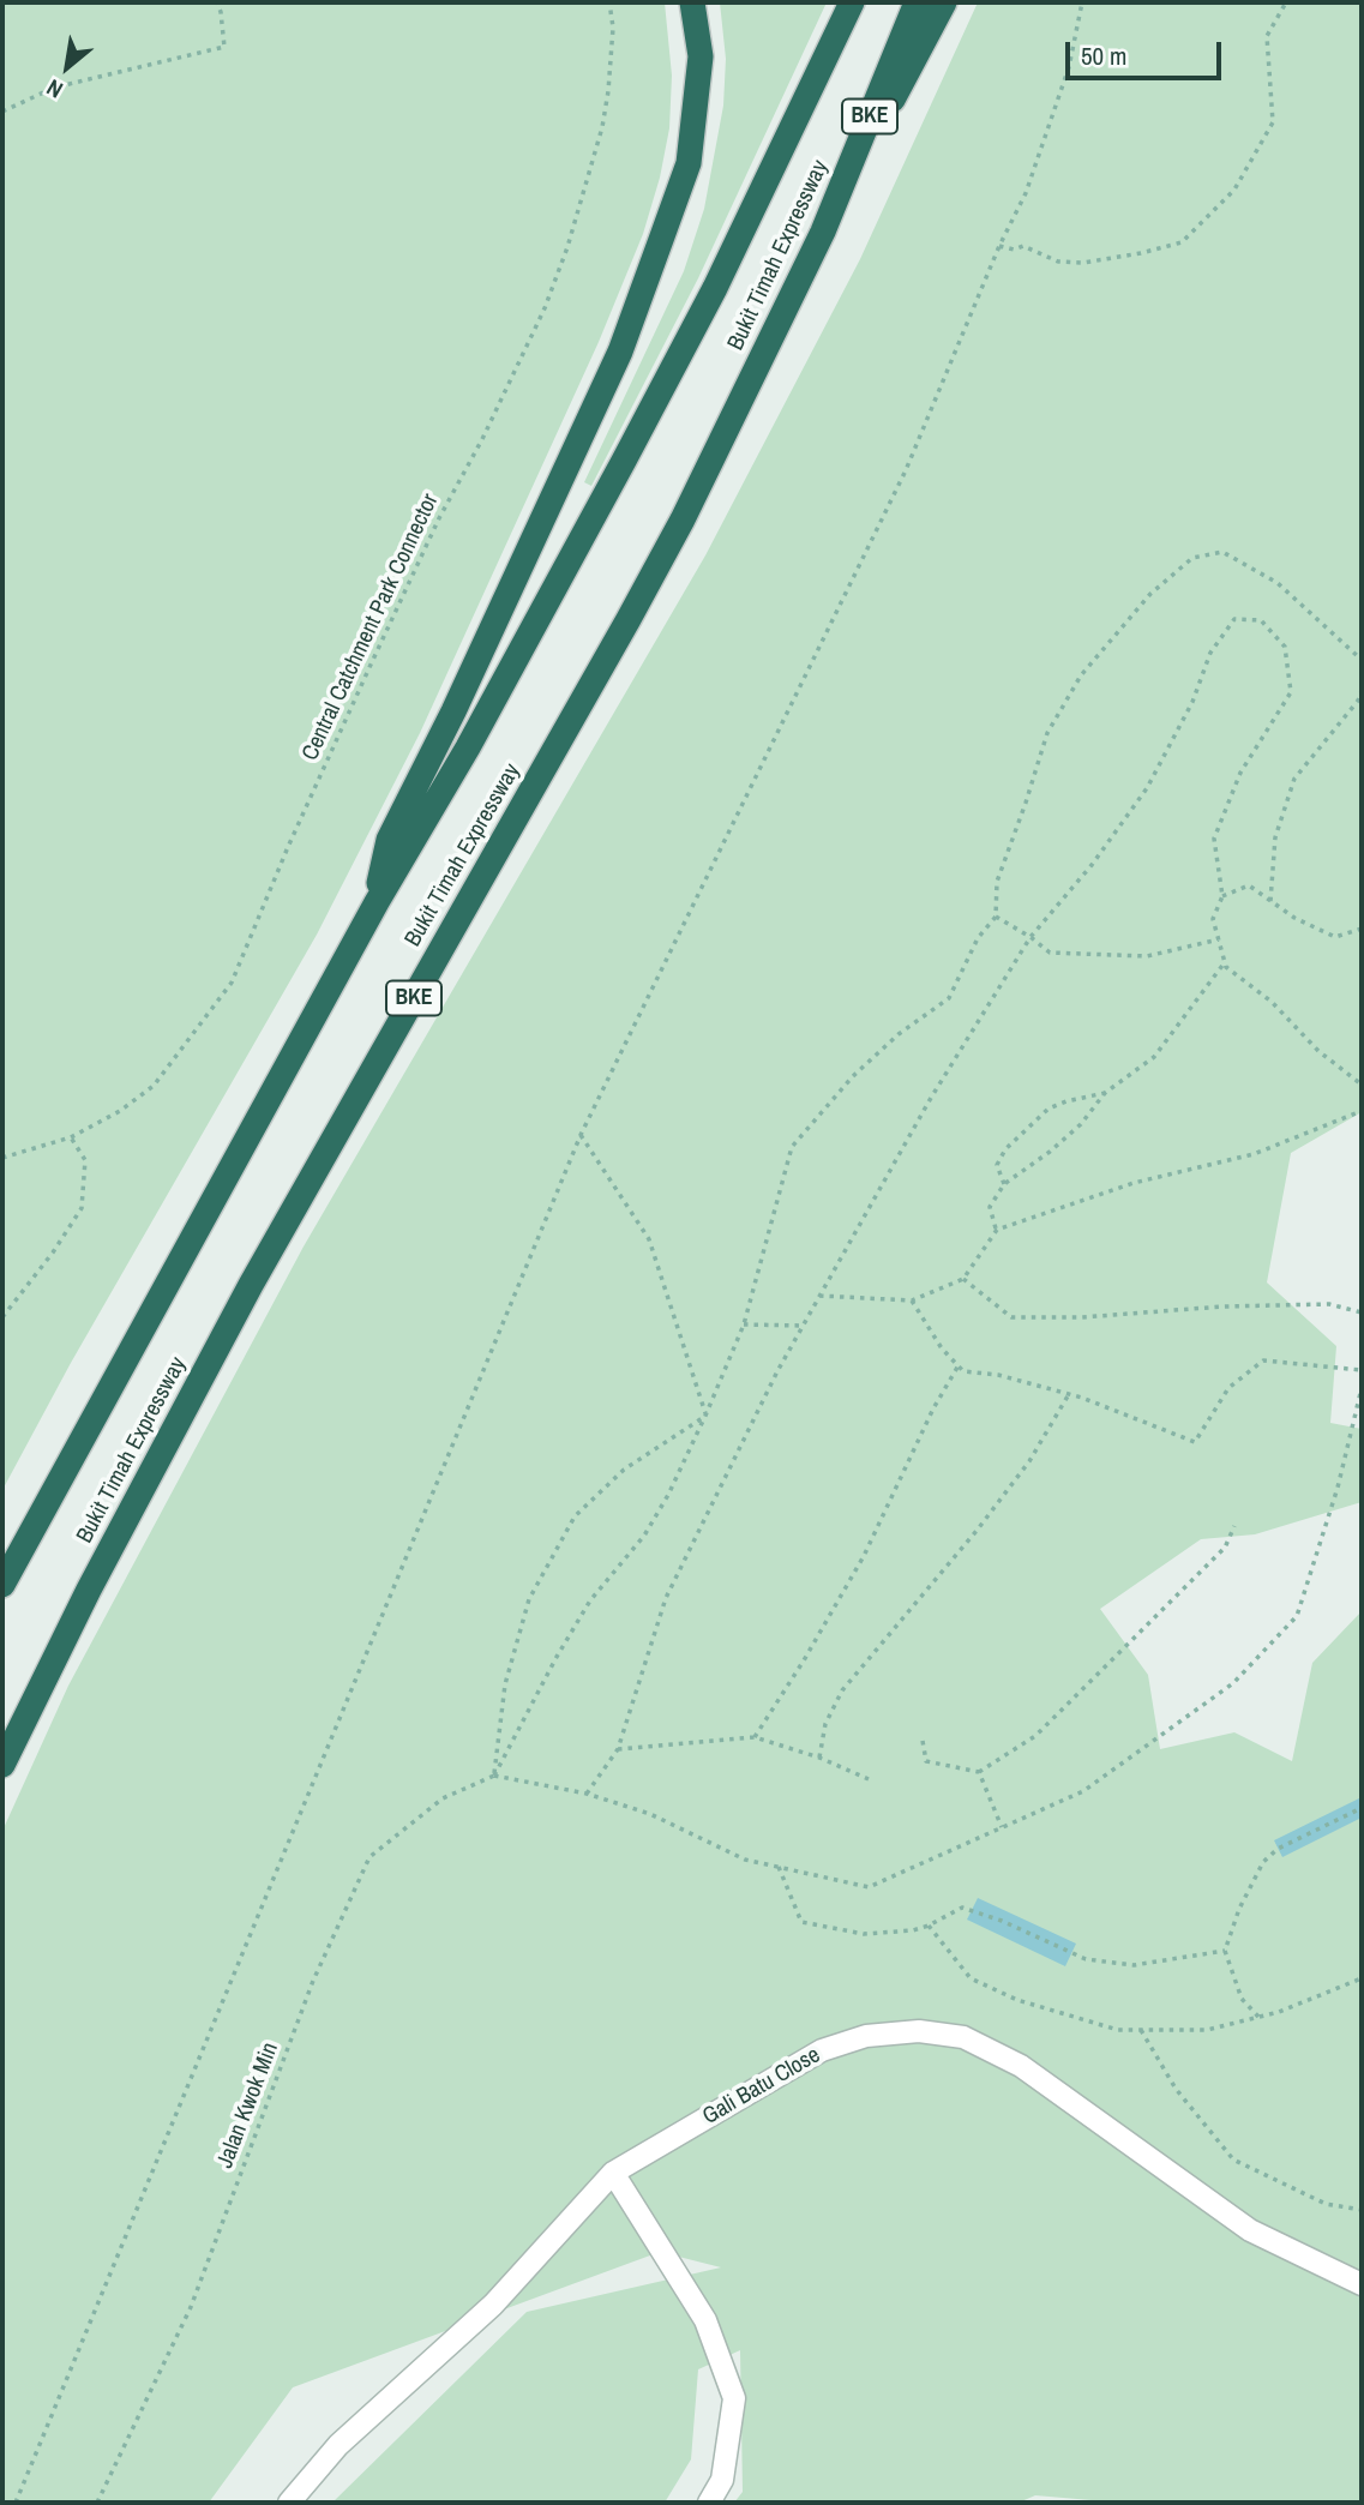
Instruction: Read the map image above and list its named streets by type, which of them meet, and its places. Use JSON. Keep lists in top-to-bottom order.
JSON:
{
  "streets": {
    "highway": ["BKE", "Bukit Timah Expressway"],
    "street": ["Gali Batu Close"],
    "path": ["Central Catchment Park Connector", "Jalan Kwok Min"]
  },
  "scale_bar": "50 m",
  "north": "bottom left"
}
